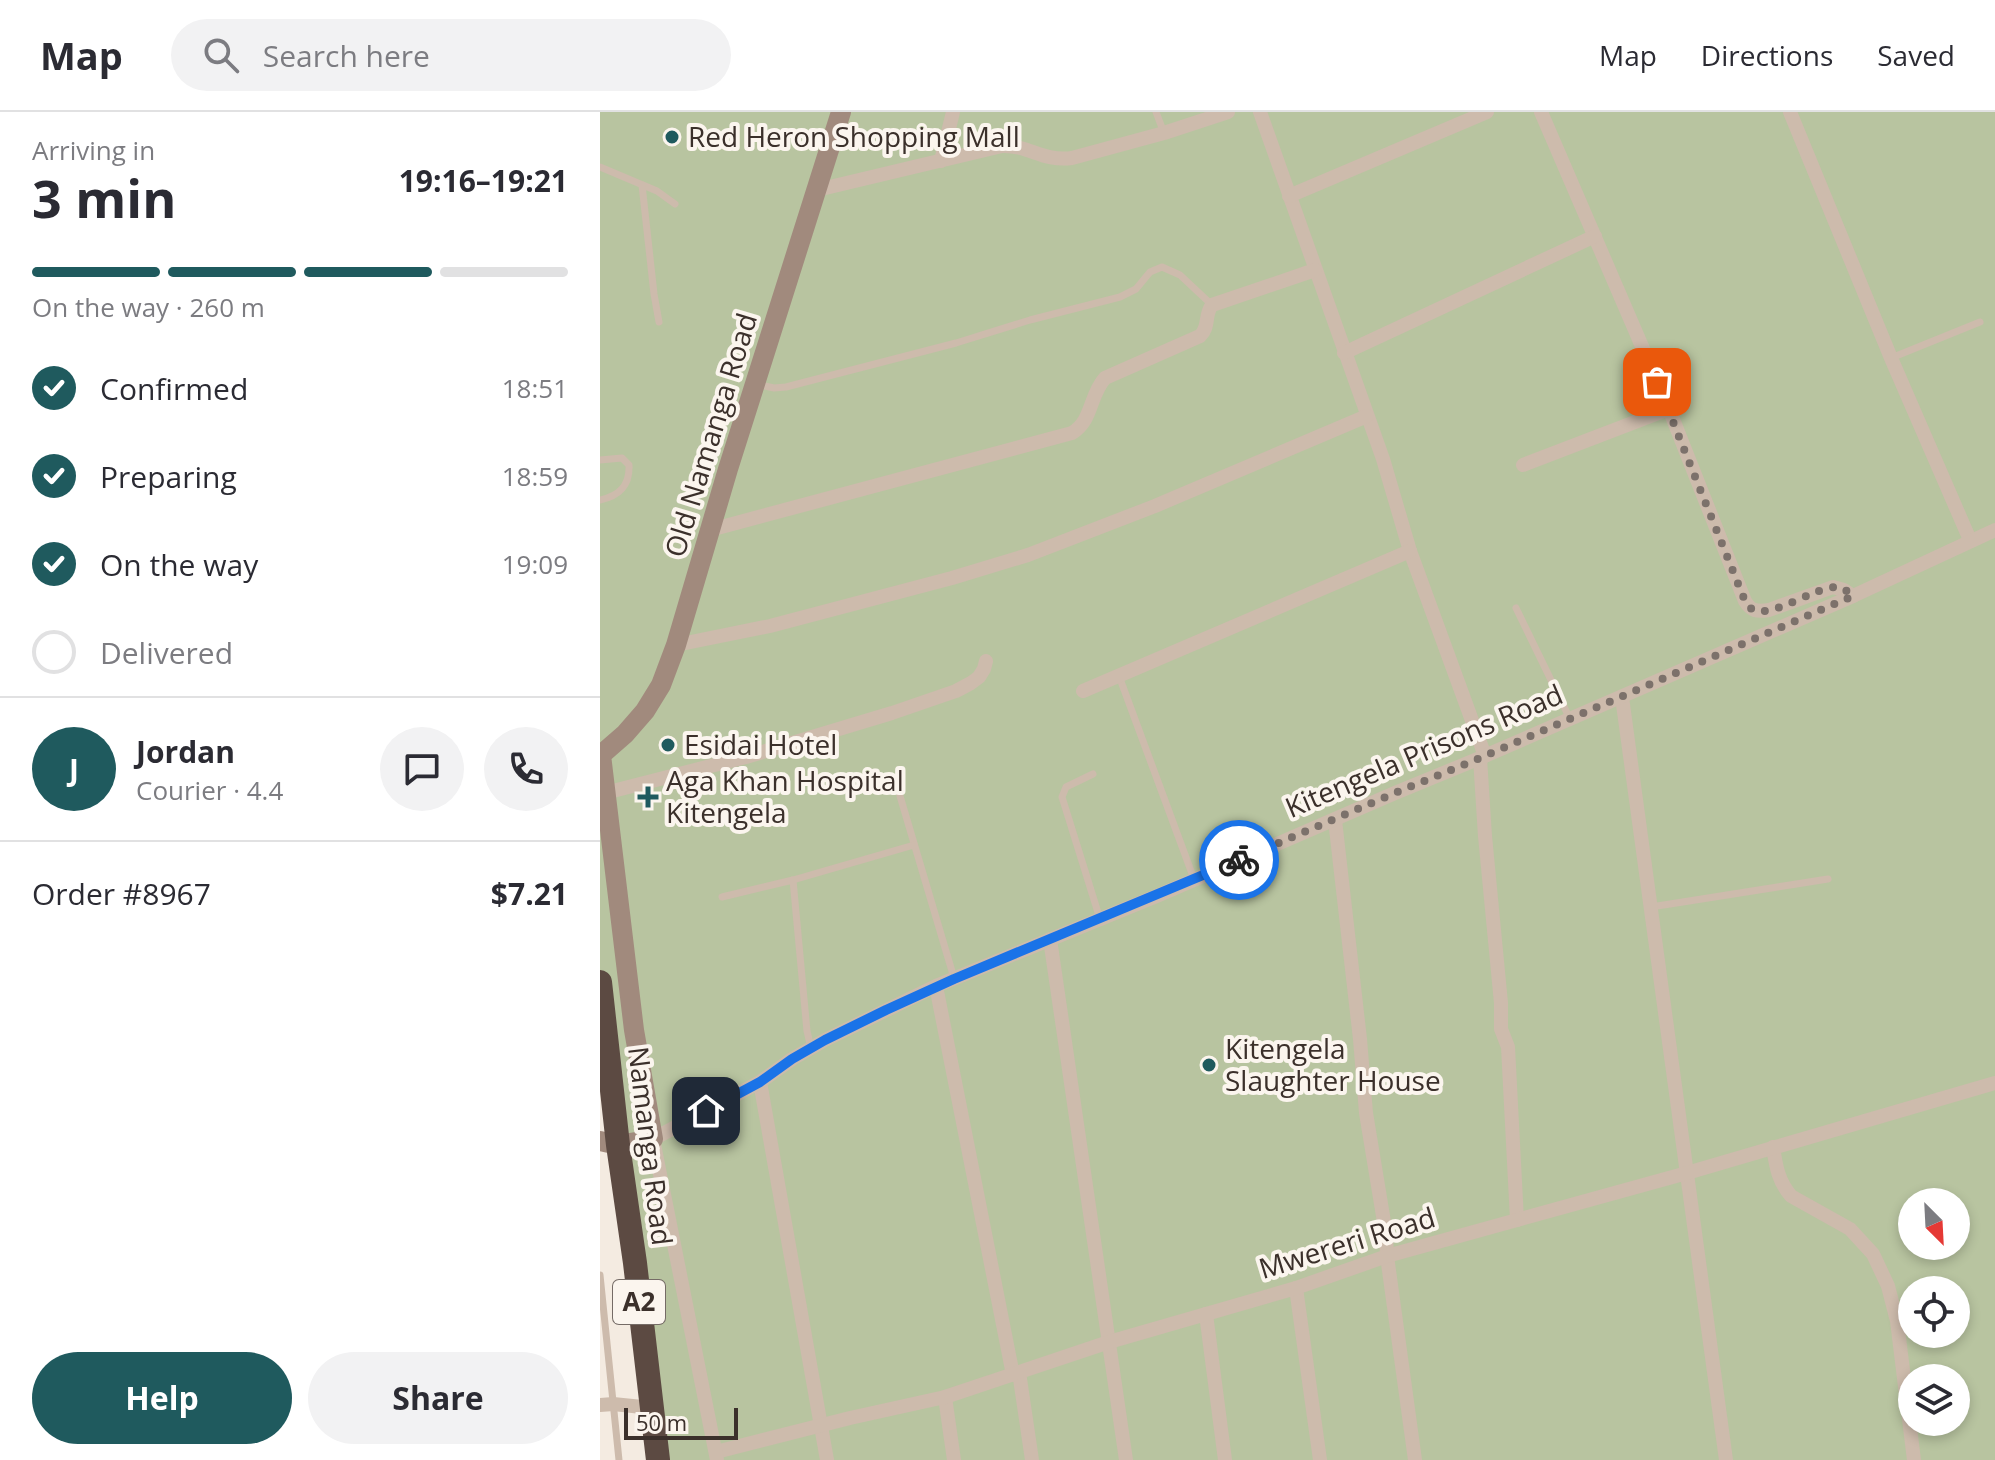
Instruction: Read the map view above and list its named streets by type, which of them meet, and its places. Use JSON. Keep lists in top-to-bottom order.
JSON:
{
  "streets": {
    "highway": ["Namanga Road", "A2"],
    "street": ["Old Namanga Road", "Kitengela Prisons Road", "Mwereri Road"]
  },
  "crossings": [
    ["Kitengela Prisons Road", "Namanga Road"]
  ],
  "places": {
    "other": ["Red Heron Shopping Mall", "Esidai Hotel", "Kitengela Slaughter House"],
    "health": ["Aga Khan Hospital Kitengela"]
  },
  "scale_bar": "50 m",
  "north": "bottom right",
  "page": {
    "header": "Map",
    "search": "Search here",
    "nav": ["Map", "Directions", "Saved"],
    "heading": ["3 min", "Arriving in", "19:16–19:21"],
    "panel": [
      "Jordan",
      "Courier · 4.4",
      "Order #8967",
      "$7.21"
    ],
    "bar": "On the way · 260 m",
    "list": [
      ["Confirmed", "18:51"],
      ["Preparing", "18:59"],
      ["On the way", "19:09"],
      "Delivered"
    ],
    "round": "J",
    "buttons": ["Help", "Share"],
    "scale": "50 m"
  }
}
